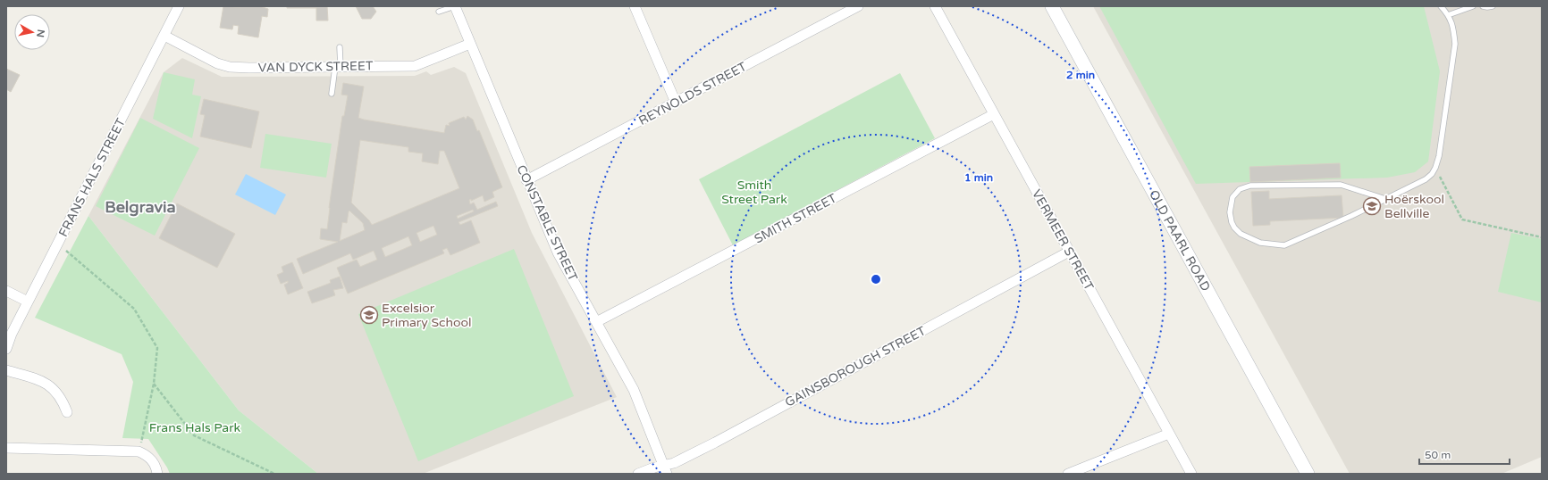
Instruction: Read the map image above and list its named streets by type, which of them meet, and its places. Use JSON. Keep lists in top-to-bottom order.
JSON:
{
  "streets": {
    "main road": ["OLD PAARL ROAD"],
    "street": [
      "VAN DYCK STREET",
      "REYNOLDS STREET",
      "FRANS HALS STREET",
      "SMITH STREET",
      "CONSTABLE STREET",
      "VERMEER STREET",
      "GAINSBOROUGH STREET"
    ]
  },
  "crossings": [
    ["VAN DYCK STREET", "FRANS HALS STREET"],
    ["VAN DYCK STREET", "CONSTABLE STREET"],
    ["REYNOLDS STREET", "CONSTABLE STREET"],
    ["SMITH STREET", "CONSTABLE STREET"],
    ["SMITH STREET", "VERMEER STREET"],
    ["CONSTABLE STREET", "GAINSBOROUGH STREET"],
    ["VERMEER STREET", "GAINSBOROUGH STREET"]
  ],
  "districts": ["Belgravia"],
  "parks": ["Smith Street Park", "Frans Hals Park"],
  "places": {
    "school or university": ["Hoërskool Bellville", "Excelsior Primary School"]
  },
  "scale_bar": "50 m",
  "north": "right",
  "rings": ["2 min", "1 min"]
}
